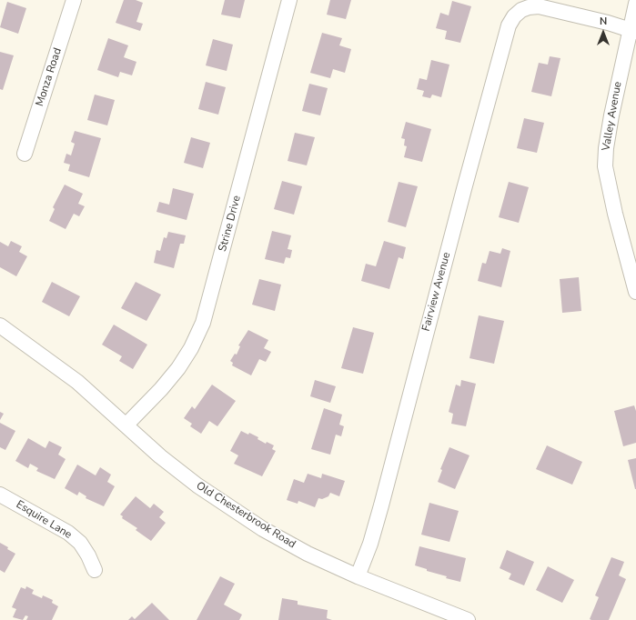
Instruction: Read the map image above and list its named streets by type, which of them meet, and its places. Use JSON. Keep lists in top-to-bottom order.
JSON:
{
  "streets": {
    "street": [
      "Monza Road",
      "Valley Avenue",
      "Strine Drive",
      "Fairview Avenue",
      "Old Chesterbrook Road",
      "Esquire Lane"
    ]
  },
  "crossings": [
    ["Strine Drive", "Old Chesterbrook Road"],
    ["Fairview Avenue", "Old Chesterbrook Road"]
  ],
  "north": "top"
}
